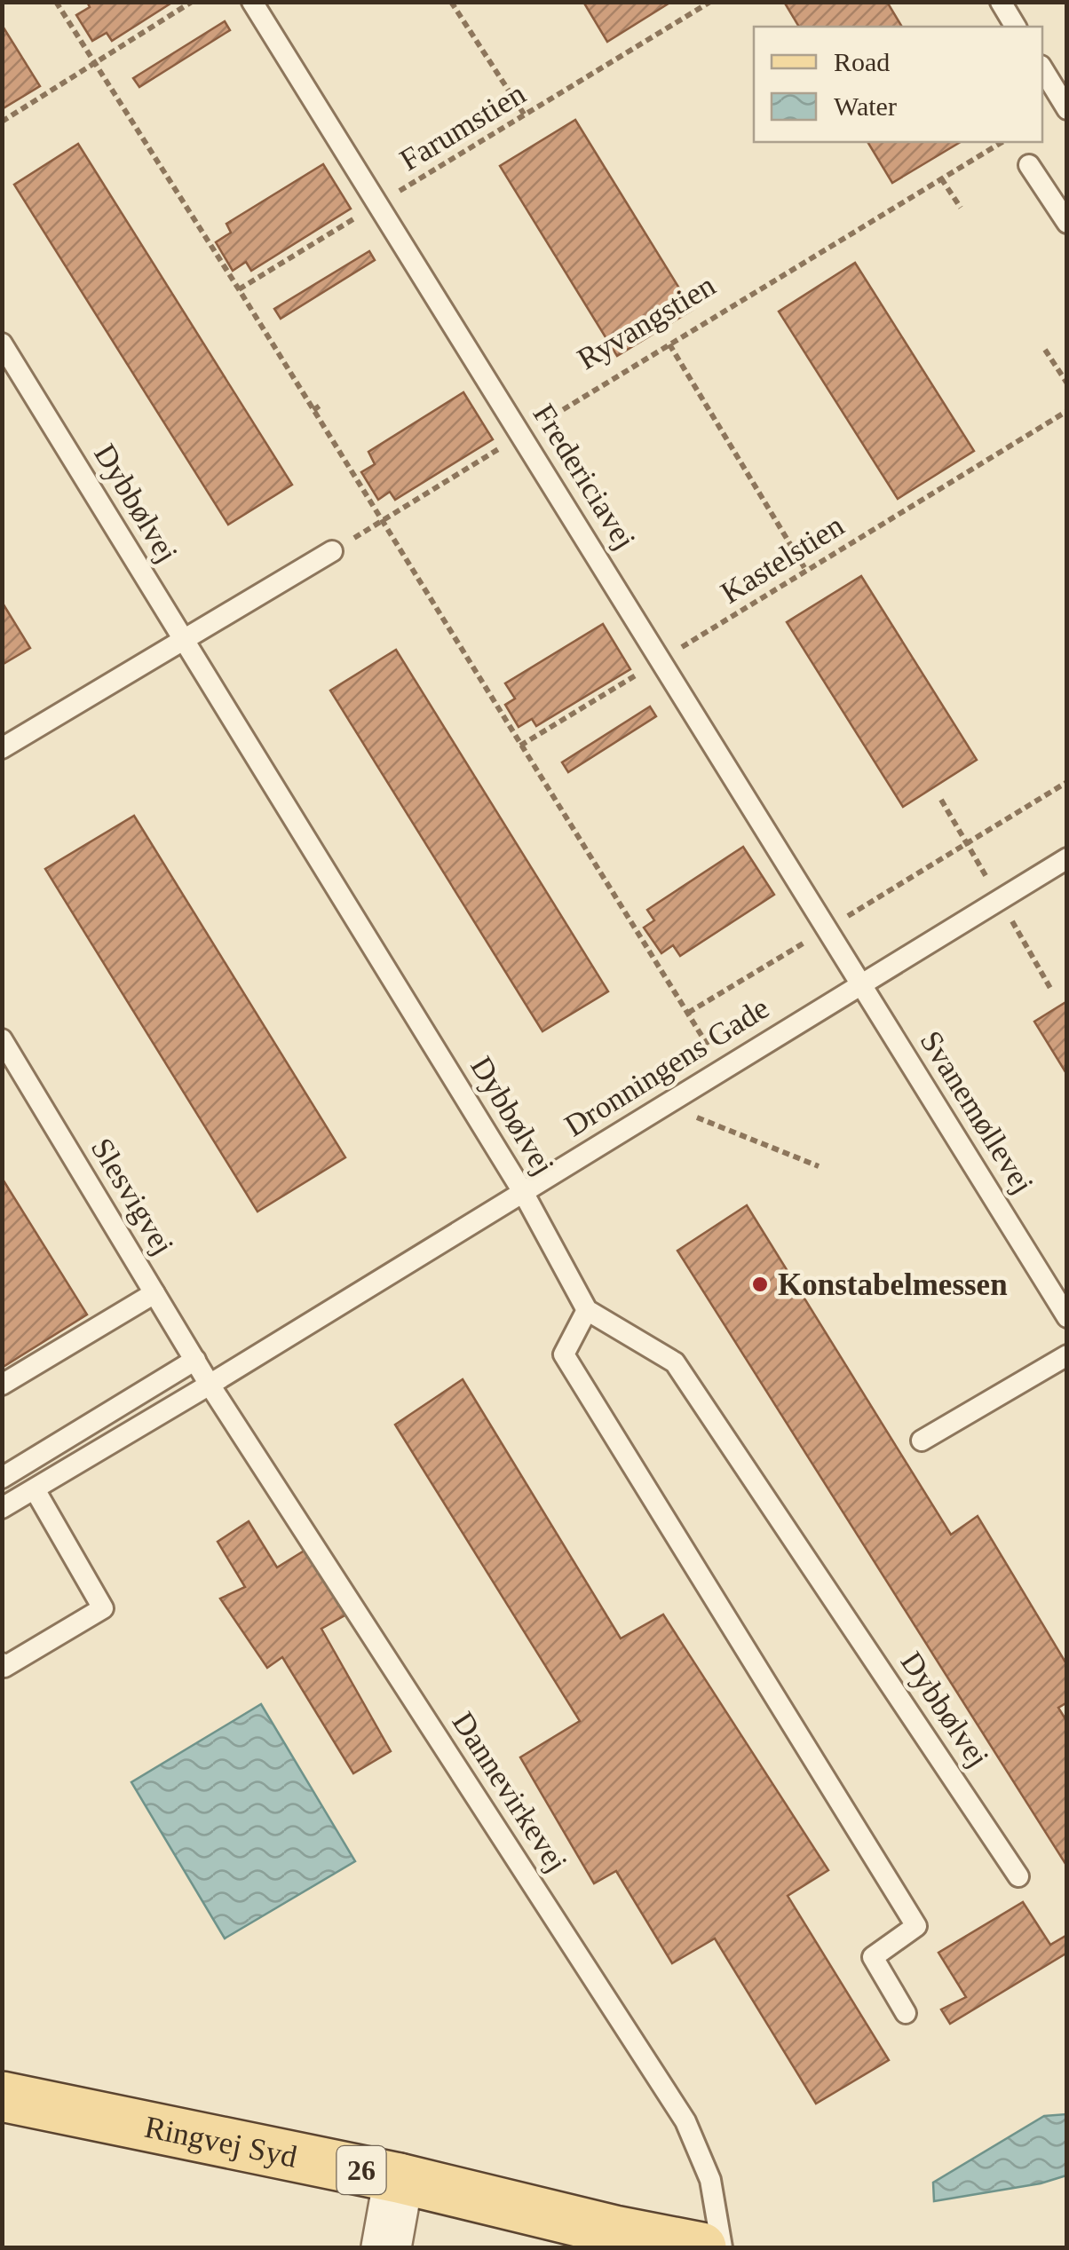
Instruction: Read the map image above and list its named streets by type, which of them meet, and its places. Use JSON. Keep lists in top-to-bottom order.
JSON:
{
  "streets": {
    "main road": ["Ringvej Syd", "26"],
    "lane": [
      "Fredericiavej",
      "Dybbølvej",
      "Dronningens Gade",
      "Svanemøllevej",
      "Slesvigvej",
      "Dannevirkevej"
    ],
    "path": ["Farumstien", "Ryvangstien", "Kastelstien"]
  },
  "crossings": [
    ["Farumstien", "Fredericiavej"],
    ["Ryvangstien", "Fredericiavej"],
    ["Fredericiavej", "Kastelstien"],
    ["Fredericiavej", "Dronningens Gade"],
    ["Fredericiavej", "Svanemøllevej"],
    ["Dybbølvej", "Dronningens Gade"],
    ["Dronningens Gade", "Svanemøllevej"],
    ["Dronningens Gade", "Slesvigvej"],
    ["Dronningens Gade", "Dannevirkevej"],
    ["Slesvigvej", "Dannevirkevej"]
  ],
  "places": ["Konstabelmessen"],
  "legend": ["Road", "Water"]
}
